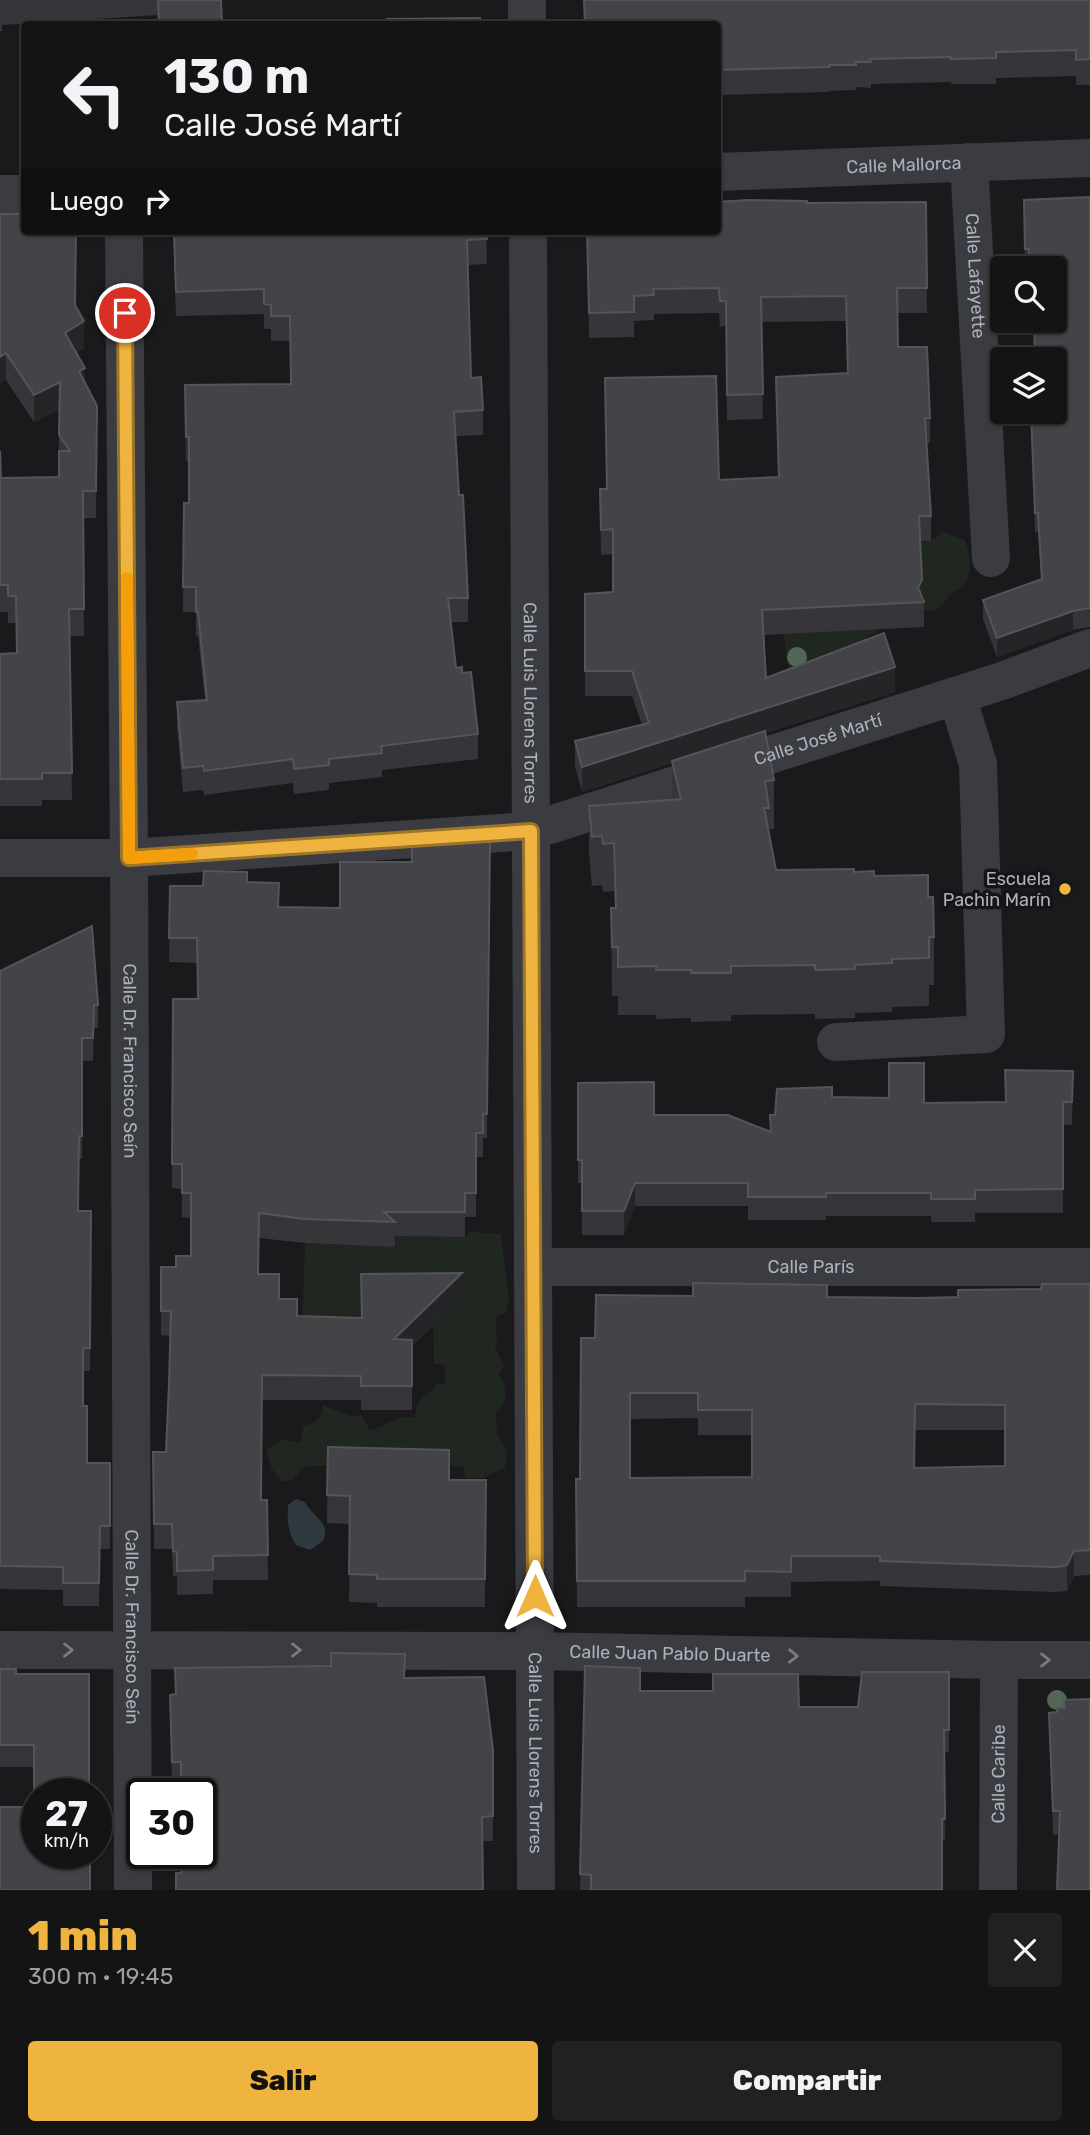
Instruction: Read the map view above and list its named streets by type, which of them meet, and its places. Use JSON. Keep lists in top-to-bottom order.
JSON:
{
  "streets": {
    "street": [
      "Calle Mallorca",
      "Calle Lafayette",
      "Calle Luis Llorens Torres",
      "Calle José Martí",
      "Calle Dr. Francisco Seín",
      "Calle París",
      "Calle Juan Pablo Duarte",
      "Calle Caribe"
    ]
  },
  "crossings": [
    ["Calle Mallorca", "Calle Lafayette"],
    ["Calle Luis Llorens Torres", "Calle José Martí"],
    ["Calle Luis Llorens Torres", "Calle París"],
    ["Calle Luis Llorens Torres", "Calle Juan Pablo Duarte"],
    ["Calle José Martí", "Calle Dr. Francisco Seín"],
    ["Calle Dr. Francisco Seín", "Calle Juan Pablo Duarte"],
    ["Calle Juan Pablo Duarte", "Calle Caribe"]
  ],
  "one_way": ["Calle Juan Pablo Duarte"],
  "places": ["Escuela Pachin Marín"],
  "page": {
    "turn": ["130 m", "Calle José Martí"],
    "then": "Luego",
    "speed": "27 km/h",
    "limit": "30",
    "heading": ["1 min", "300 m · 19:45"],
    "buttons": ["Salir", "Compartir"]
  }
}
